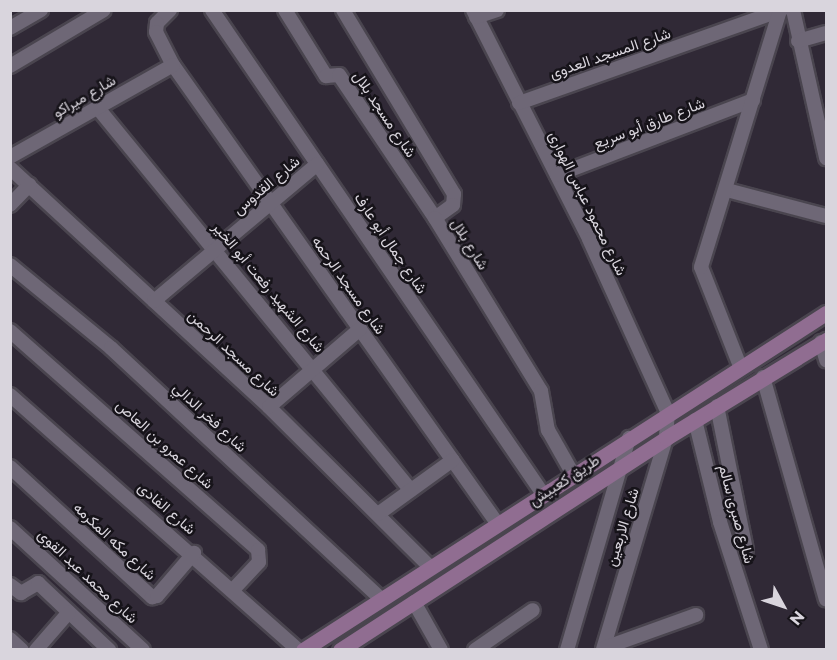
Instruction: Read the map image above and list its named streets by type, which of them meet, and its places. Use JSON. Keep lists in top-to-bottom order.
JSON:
{
  "streets": {
    "street": [
      "شارع المسجد العدوى",
      "شارع ميراكو",
      "شارع مسجد بلال",
      "شارع طارق أبو سريع",
      "شارع القدوس",
      "شارع محمود عباس الهوارى",
      "شارع جمال أبو عارف",
      "شارع بلال",
      "شارع مسجد الرحمه",
      "شارع الشهيد رفعت أبو الخير",
      "شارع مسجد الرحمن",
      "شارع فخر الدالي",
      "شارع عمرو بن العاص",
      "طريق كعبيش",
      "شارع الفادى",
      "شارع صبرى سالم",
      "شارع الاربعين",
      "شارع مكه المكرمه",
      "شارع محمد عبد القوى"
    ]
  },
  "crossings": [
    ["شارع المسجد العدوى", "شارع محمود عباس الهوارى"],
    ["شارع ميراكو", "شارع مسجد الرحمه"],
    ["شارع ميراكو", "شارع الشهيد رفعت أبو الخير"],
    ["شارع مسجد بلال", "شارع بلال"],
    ["شارع طارق أبو سريع", "شارع محمود عباس الهوارى"],
    ["شارع القدوس", "شارع جمال أبو عارف"],
    ["شارع القدوس", "شارع مسجد الرحمه"],
    ["شارع القدوس", "شارع الشهيد رفعت أبو الخير"],
    ["شارع القدوس", "شارع مسجد الرحمن"],
    ["شارع محمود عباس الهوارى", "طريق كعبيش"],
    ["شارع محمود عباس الهوارى", "شارع الاربعين"],
    ["شارع جمال أبو عارف", "طريق كعبيش"],
    ["شارع بلال", "طريق كعبيش"],
    ["شارع مسجد الرحمه", "طريق كعبيش"],
    ["شارع مسجد الرحمن", "طريق كعبيش"],
    ["شارع فخر الدالي", "طريق كعبيش"],
    ["شارع عمرو بن العاص", "شارع الفادى"],
    ["طريق كعبيش", "شارع صبرى سالم"],
    ["طريق كعبيش", "شارع الاربعين"],
    ["شارع الفادى", "شارع مكه المكرمه"]
  ],
  "north": "bottom right"
}
